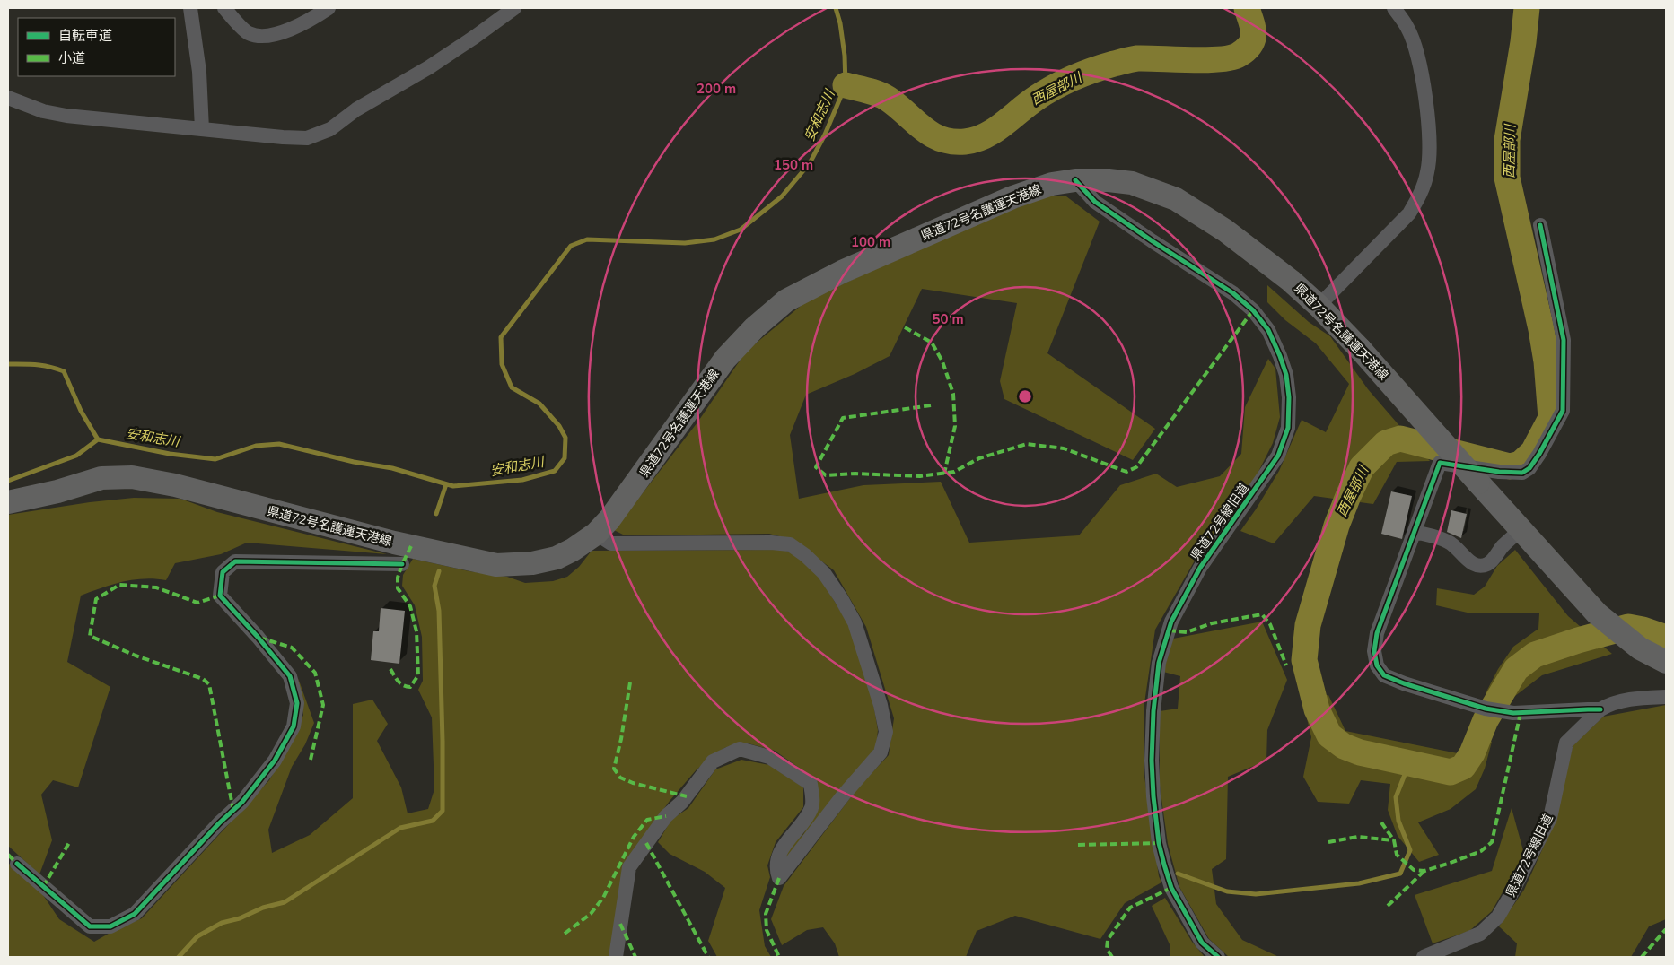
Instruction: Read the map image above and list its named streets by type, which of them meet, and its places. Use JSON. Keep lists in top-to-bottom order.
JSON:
{
  "streets": {
    "main road": ["県道72号名護運天港線"],
    "street": ["県道72号線旧道"]
  },
  "crossings": [
    ["県道72号名護運天港線", "県道72号線旧道"]
  ],
  "water": ["西屋部川", "安和志川"],
  "legend": ["自転車道", "小道"],
  "rings": [
    "200 m",
    "150 m",
    "100 m",
    "50 m"
  ]
}
